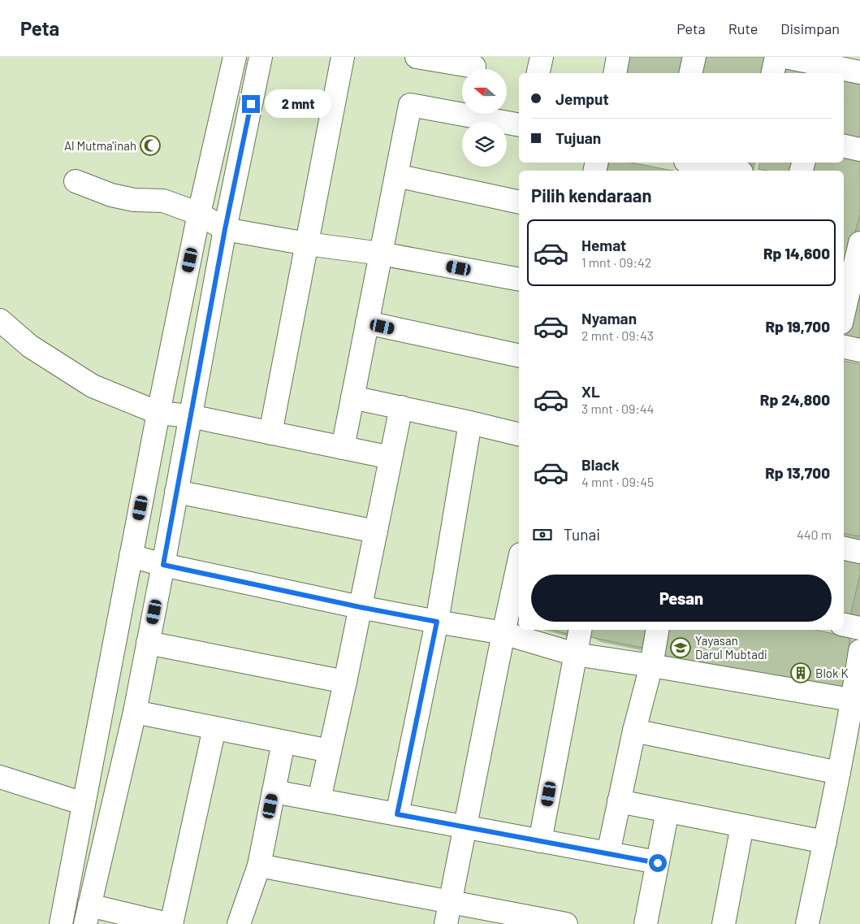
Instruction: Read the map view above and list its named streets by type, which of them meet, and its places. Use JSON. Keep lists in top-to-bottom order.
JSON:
{
  "places": {
    "mosque": ["Al Mutma'inah"],
    "school or university": ["Yayasan Darul Mubtadi"],
    "building": ["Blok K"]
  },
  "north": "left",
  "page": {
    "header": "Peta",
    "nav": ["Peta", "Rute", "Disimpan"],
    "banner": ["Jemput", "Tujuan"],
    "bubble": "2 mnt",
    "heading": "Pilih kendaraan",
    "list": [
      {
        "name": "Hemat",
        "note": "1 mnt · 09:42",
        "value": "Rp 14,600"
      },
      {
        "name": "Nyaman",
        "note": "2 mnt · 09:43",
        "value": "Rp 19,700"
      },
      {
        "name": "XL",
        "note": "3 mnt · 09:44",
        "value": "Rp 24,800"
      },
      {
        "name": "Black",
        "note": "4 mnt · 09:45",
        "value": "Rp 13,700"
      }
    ],
    "pay": ["Tunai", "440 m"],
    "buttons": "Pesan"
  }
}
